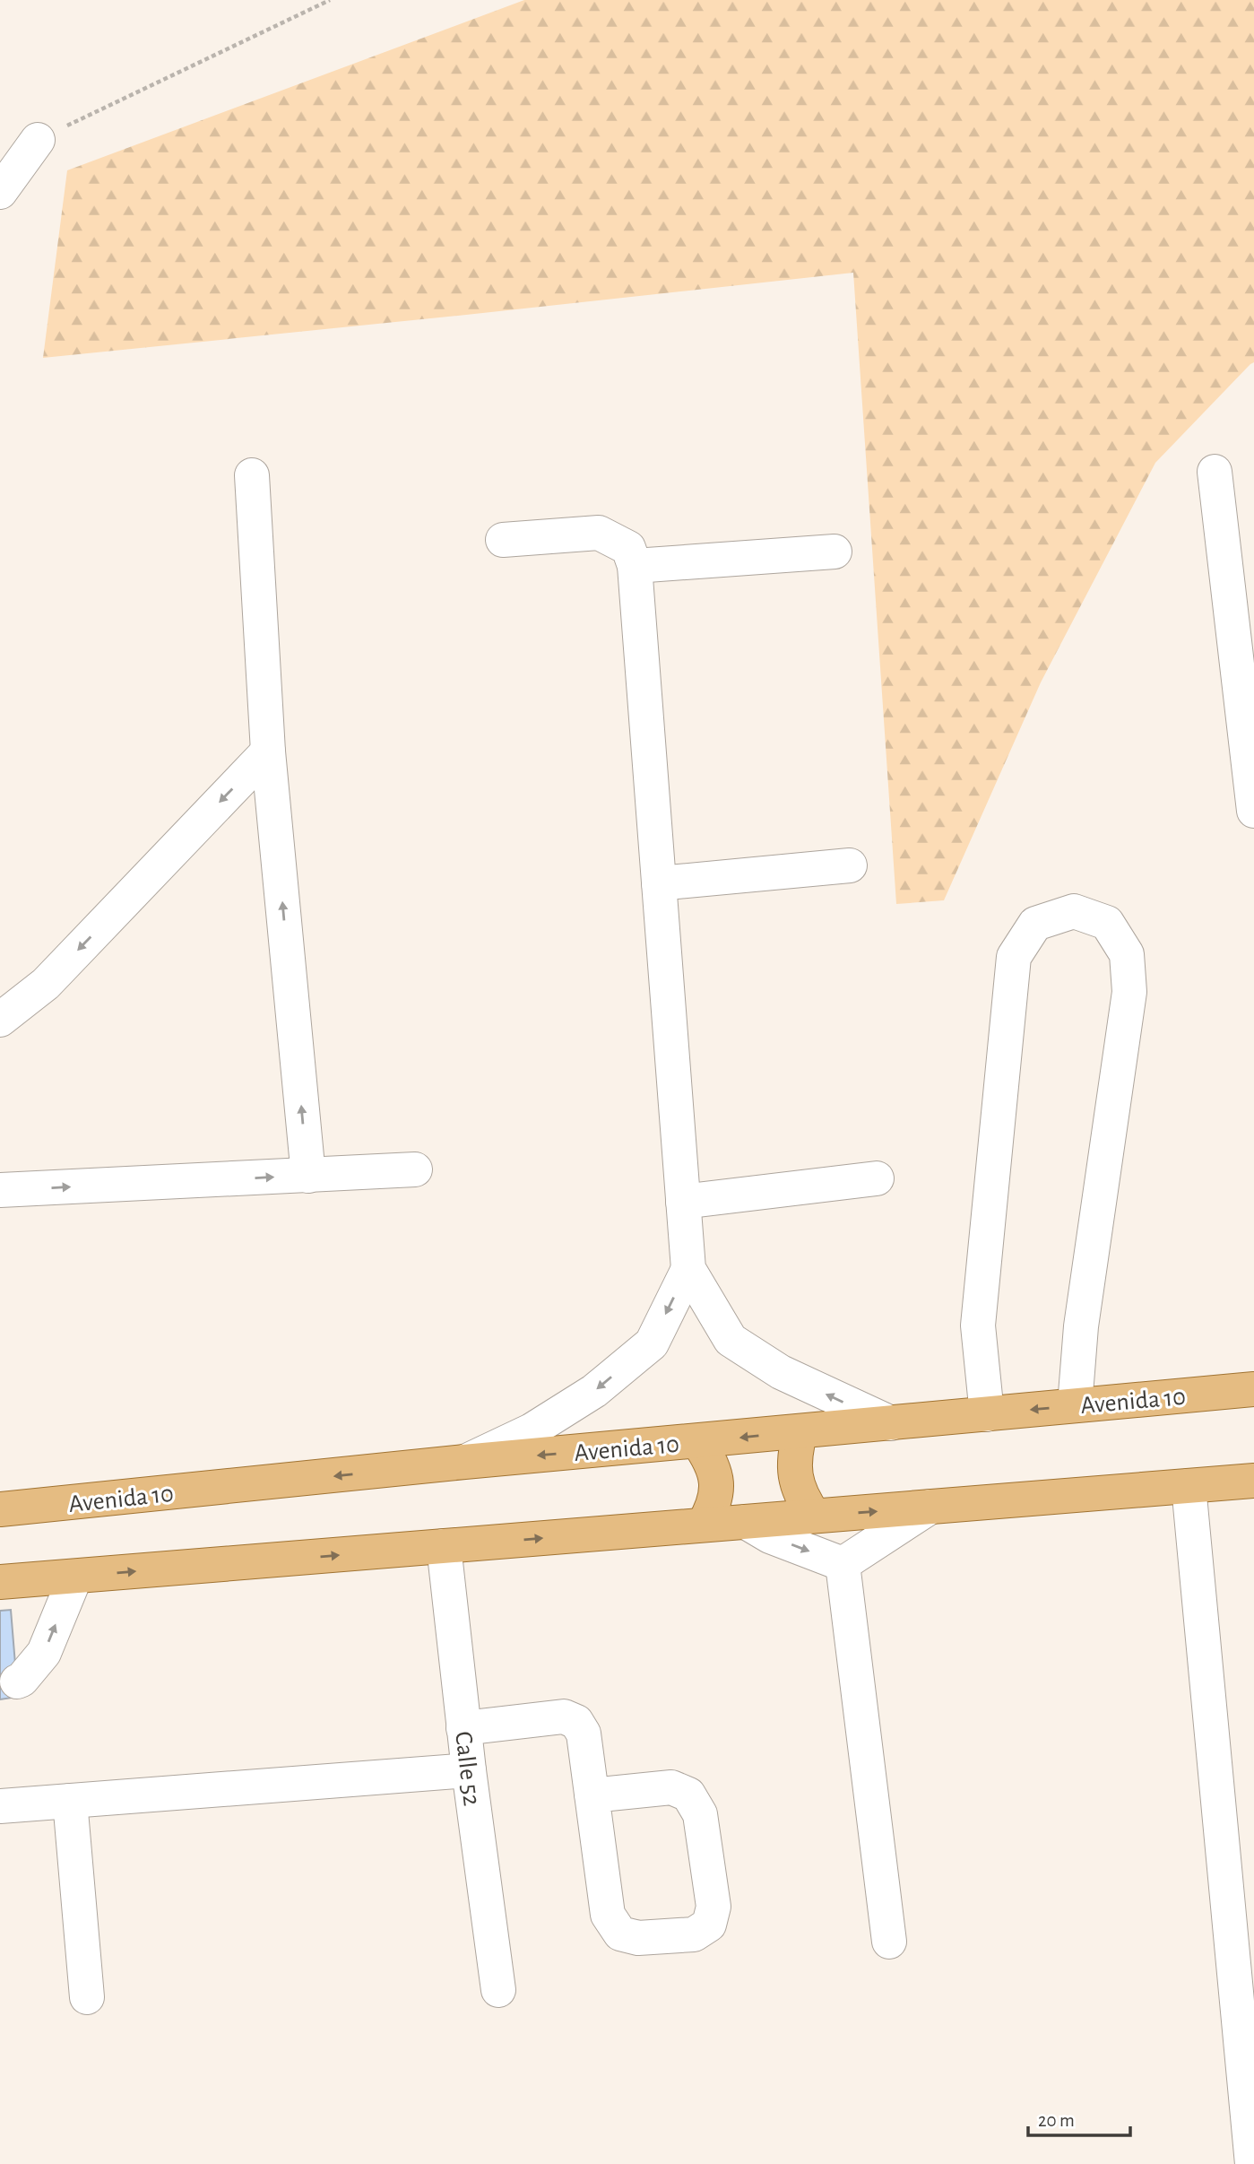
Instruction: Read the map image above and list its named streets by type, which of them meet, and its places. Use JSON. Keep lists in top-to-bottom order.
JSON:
{
  "streets": {
    "main road": ["Avenida 10"],
    "street": ["Calle 52"]
  },
  "scale_bar": "20 m"
}
